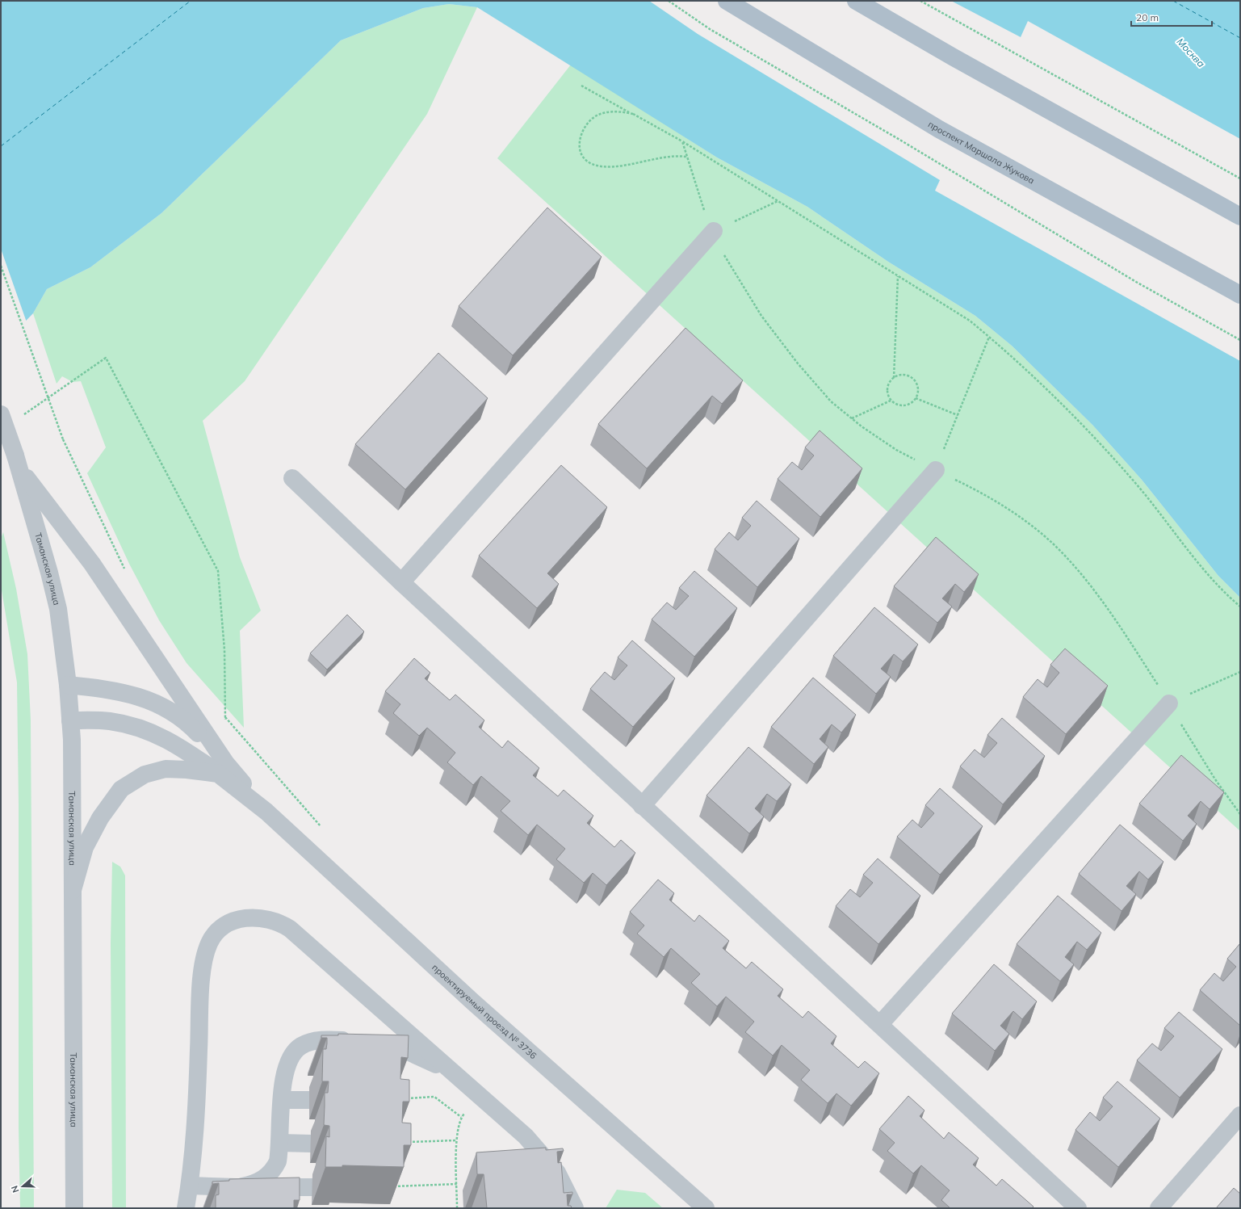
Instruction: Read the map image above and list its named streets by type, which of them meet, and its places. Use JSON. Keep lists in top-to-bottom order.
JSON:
{
  "streets": {
    "main road": ["проспект Маршала Жукова"],
    "street": ["Таманская улица", "проектируемый проезд № 3736"]
  },
  "water": ["Москва"],
  "scale_bar": "20 m",
  "north": "left"
}
